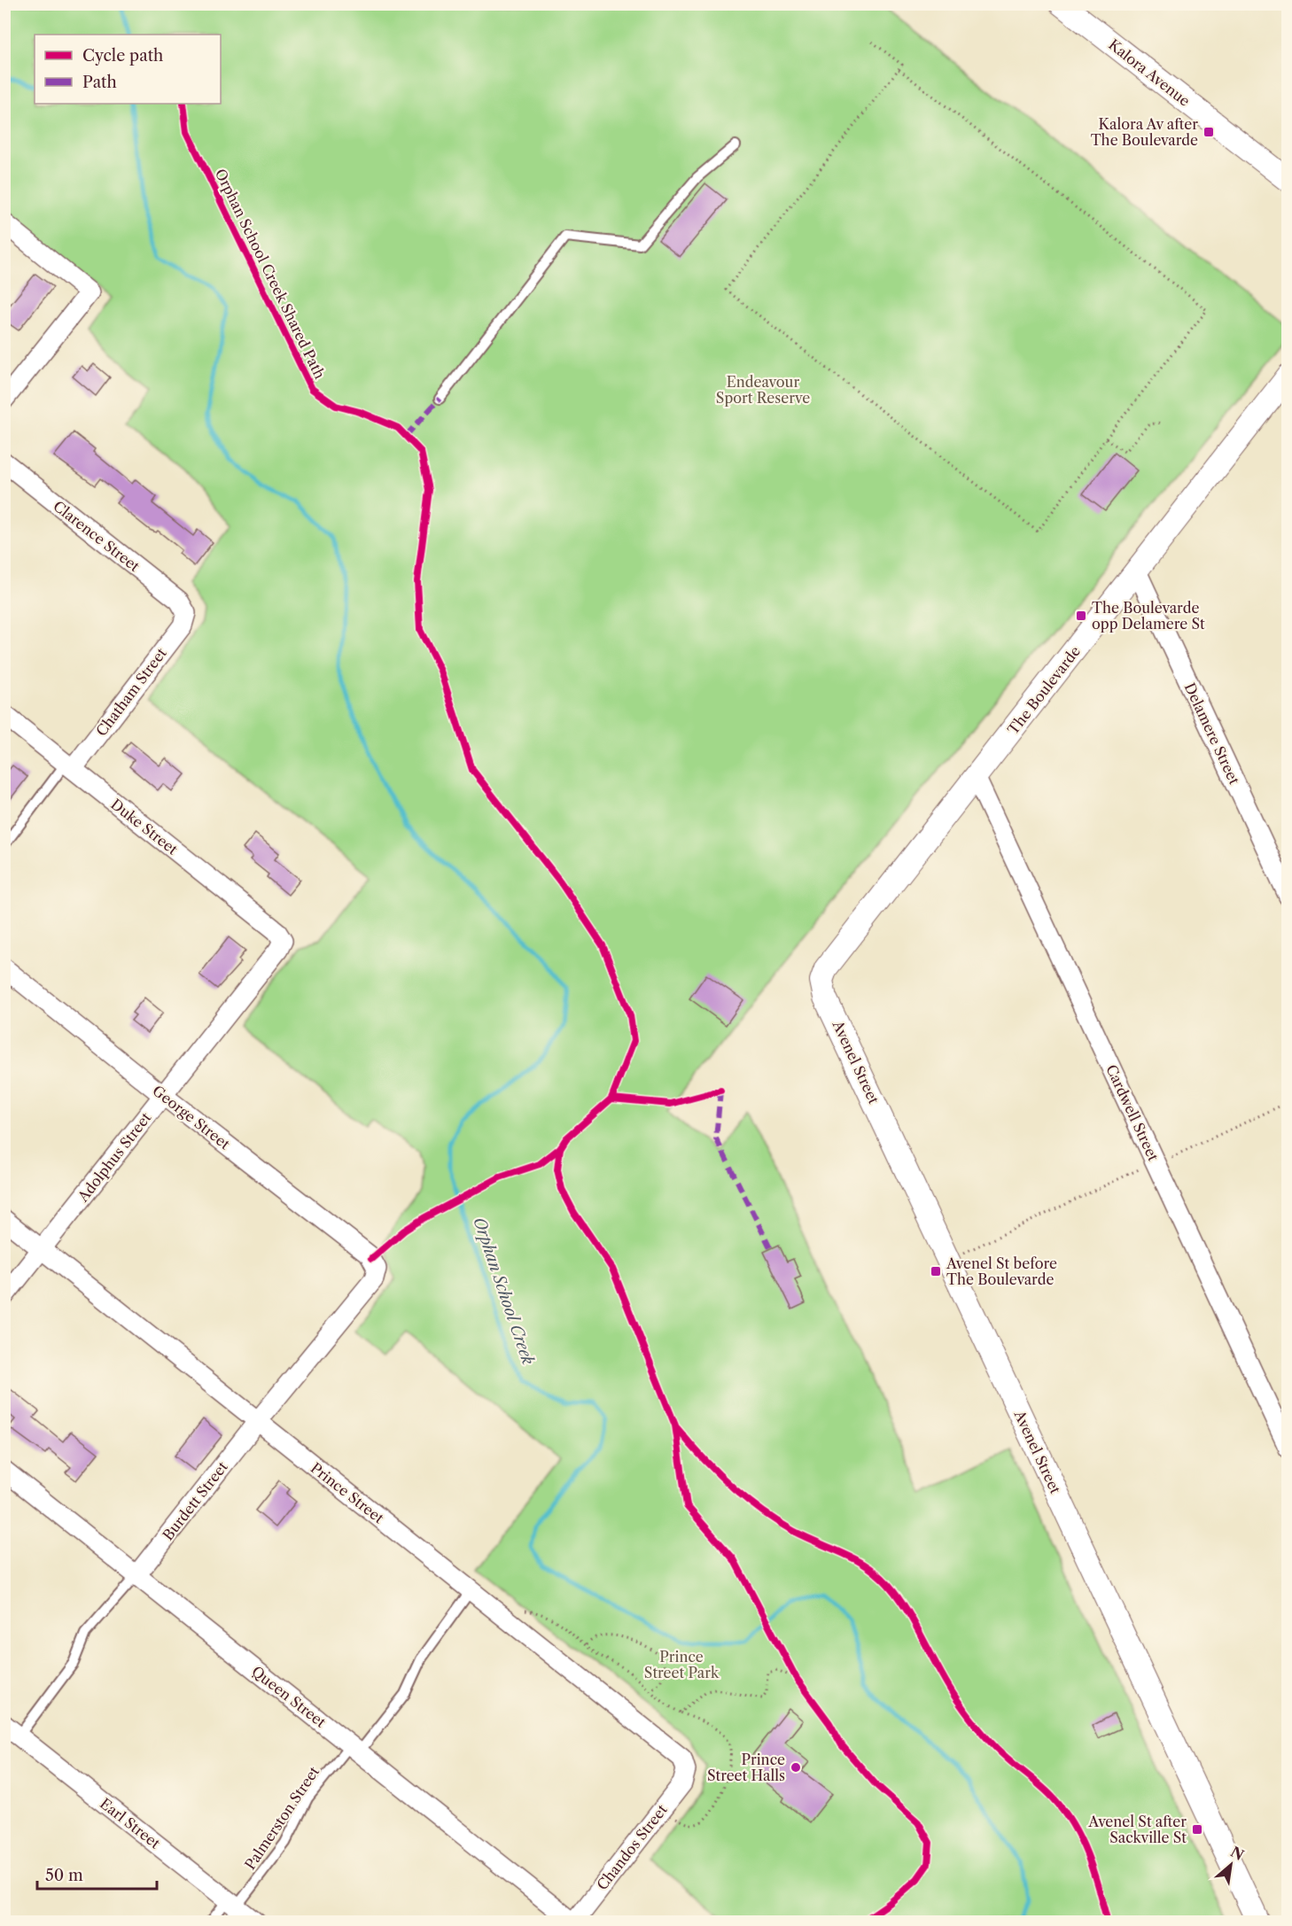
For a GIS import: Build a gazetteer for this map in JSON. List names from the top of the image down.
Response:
{
  "streets": {
    "street": [
      "Kalora Avenue",
      "Clarence Street",
      "The Boulevarde",
      "Chatham Street",
      "Delamere Street",
      "Duke Street",
      "Avenel Street",
      "Cardwell Street",
      "George Street",
      "Adolphus Street",
      "Prince Street",
      "Burdett Street",
      "Queen Street",
      "Earl Street",
      "Chandos Street"
    ],
    "lane": ["Palmerston Street"],
    "cycle path": ["Orphan School Creek Shared Path"]
  },
  "crossings": [
    ["Clarence Street", "Chatham Street"],
    ["The Boulevarde", "Delamere Street"],
    ["The Boulevarde", "Avenel Street"],
    ["The Boulevarde", "Cardwell Street"],
    ["Chatham Street", "Duke Street"],
    ["Duke Street", "Adolphus Street"],
    ["George Street", "Adolphus Street"],
    ["George Street", "Burdett Street"],
    ["Adolphus Street", "Prince Street"],
    ["Prince Street", "Burdett Street"],
    ["Prince Street", "Palmerston Street"],
    ["Prince Street", "Chandos Street"],
    ["Burdett Street", "Queen Street"],
    ["Burdett Street", "Earl Street"],
    ["Queen Street", "Palmerston Street"],
    ["Queen Street", "Chandos Street"],
    ["Palmerston Street", "Earl Street"]
  ],
  "water": ["Orphan School Creek"],
  "parks": ["Endeavour Sport Reserve", "Prince Street Park"],
  "places": {
    "transit": [
      "Kalora Av after The Boulevarde",
      "The Boulevarde opp Delamere St",
      "Avenel St before The Boulevarde",
      "Avenel St after Sackville St"
    ],
    "other": ["Prince Street Halls"]
  },
  "legend": ["Cycle path", "Path"],
  "scale_bar": "50 m",
  "north": "top right"
}
